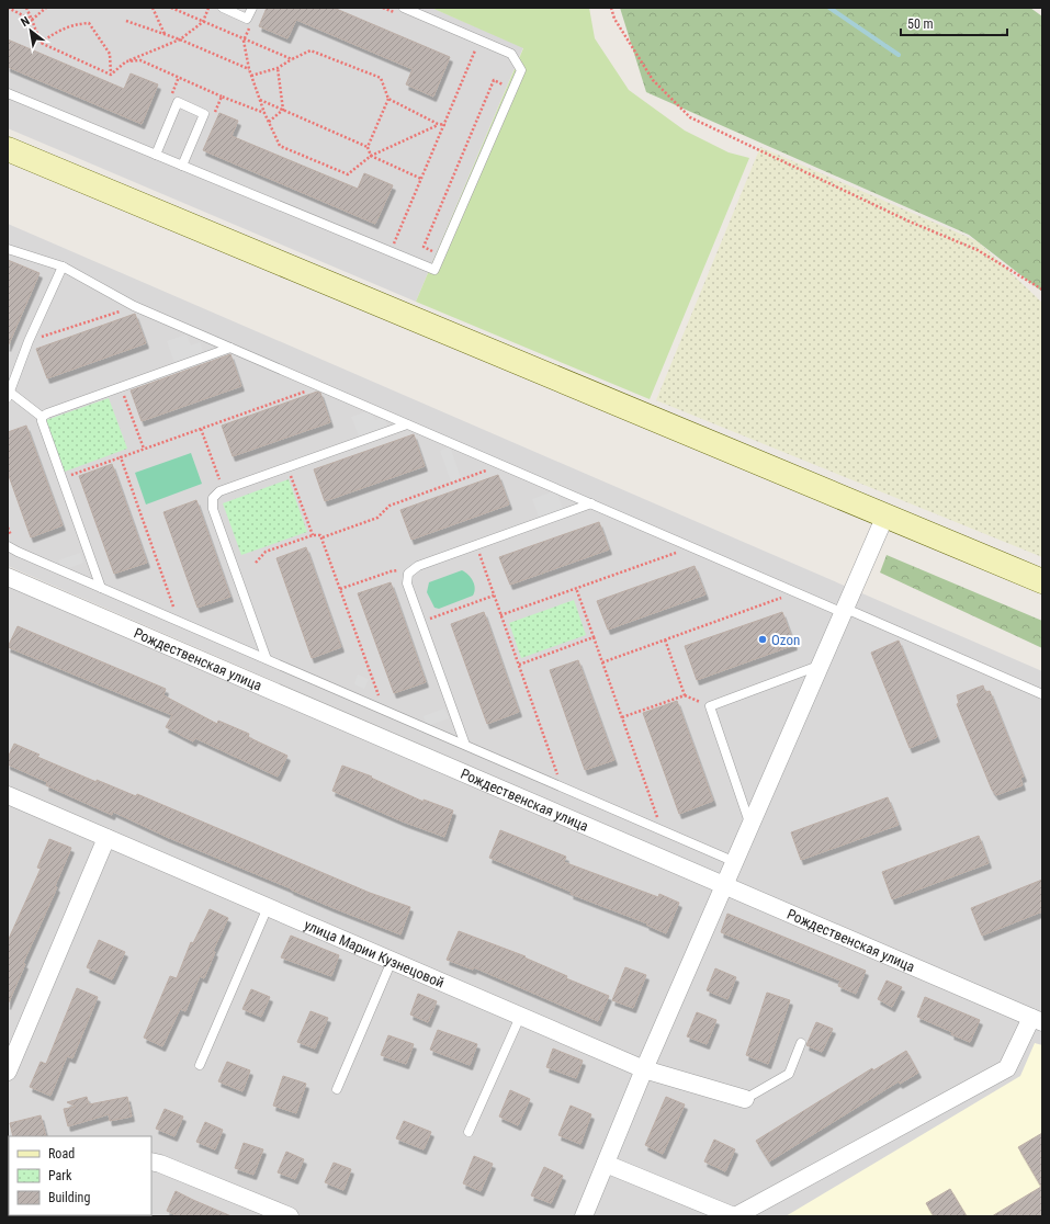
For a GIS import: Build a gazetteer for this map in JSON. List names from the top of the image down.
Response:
{
  "streets": {
    "street": ["Рождественская улица", "улица Марии Кузнецовой"]
  },
  "places": ["Ozon"],
  "legend": ["Road", "Park", "Building"],
  "scale_bar": "50 m",
  "north": "top left"
}
